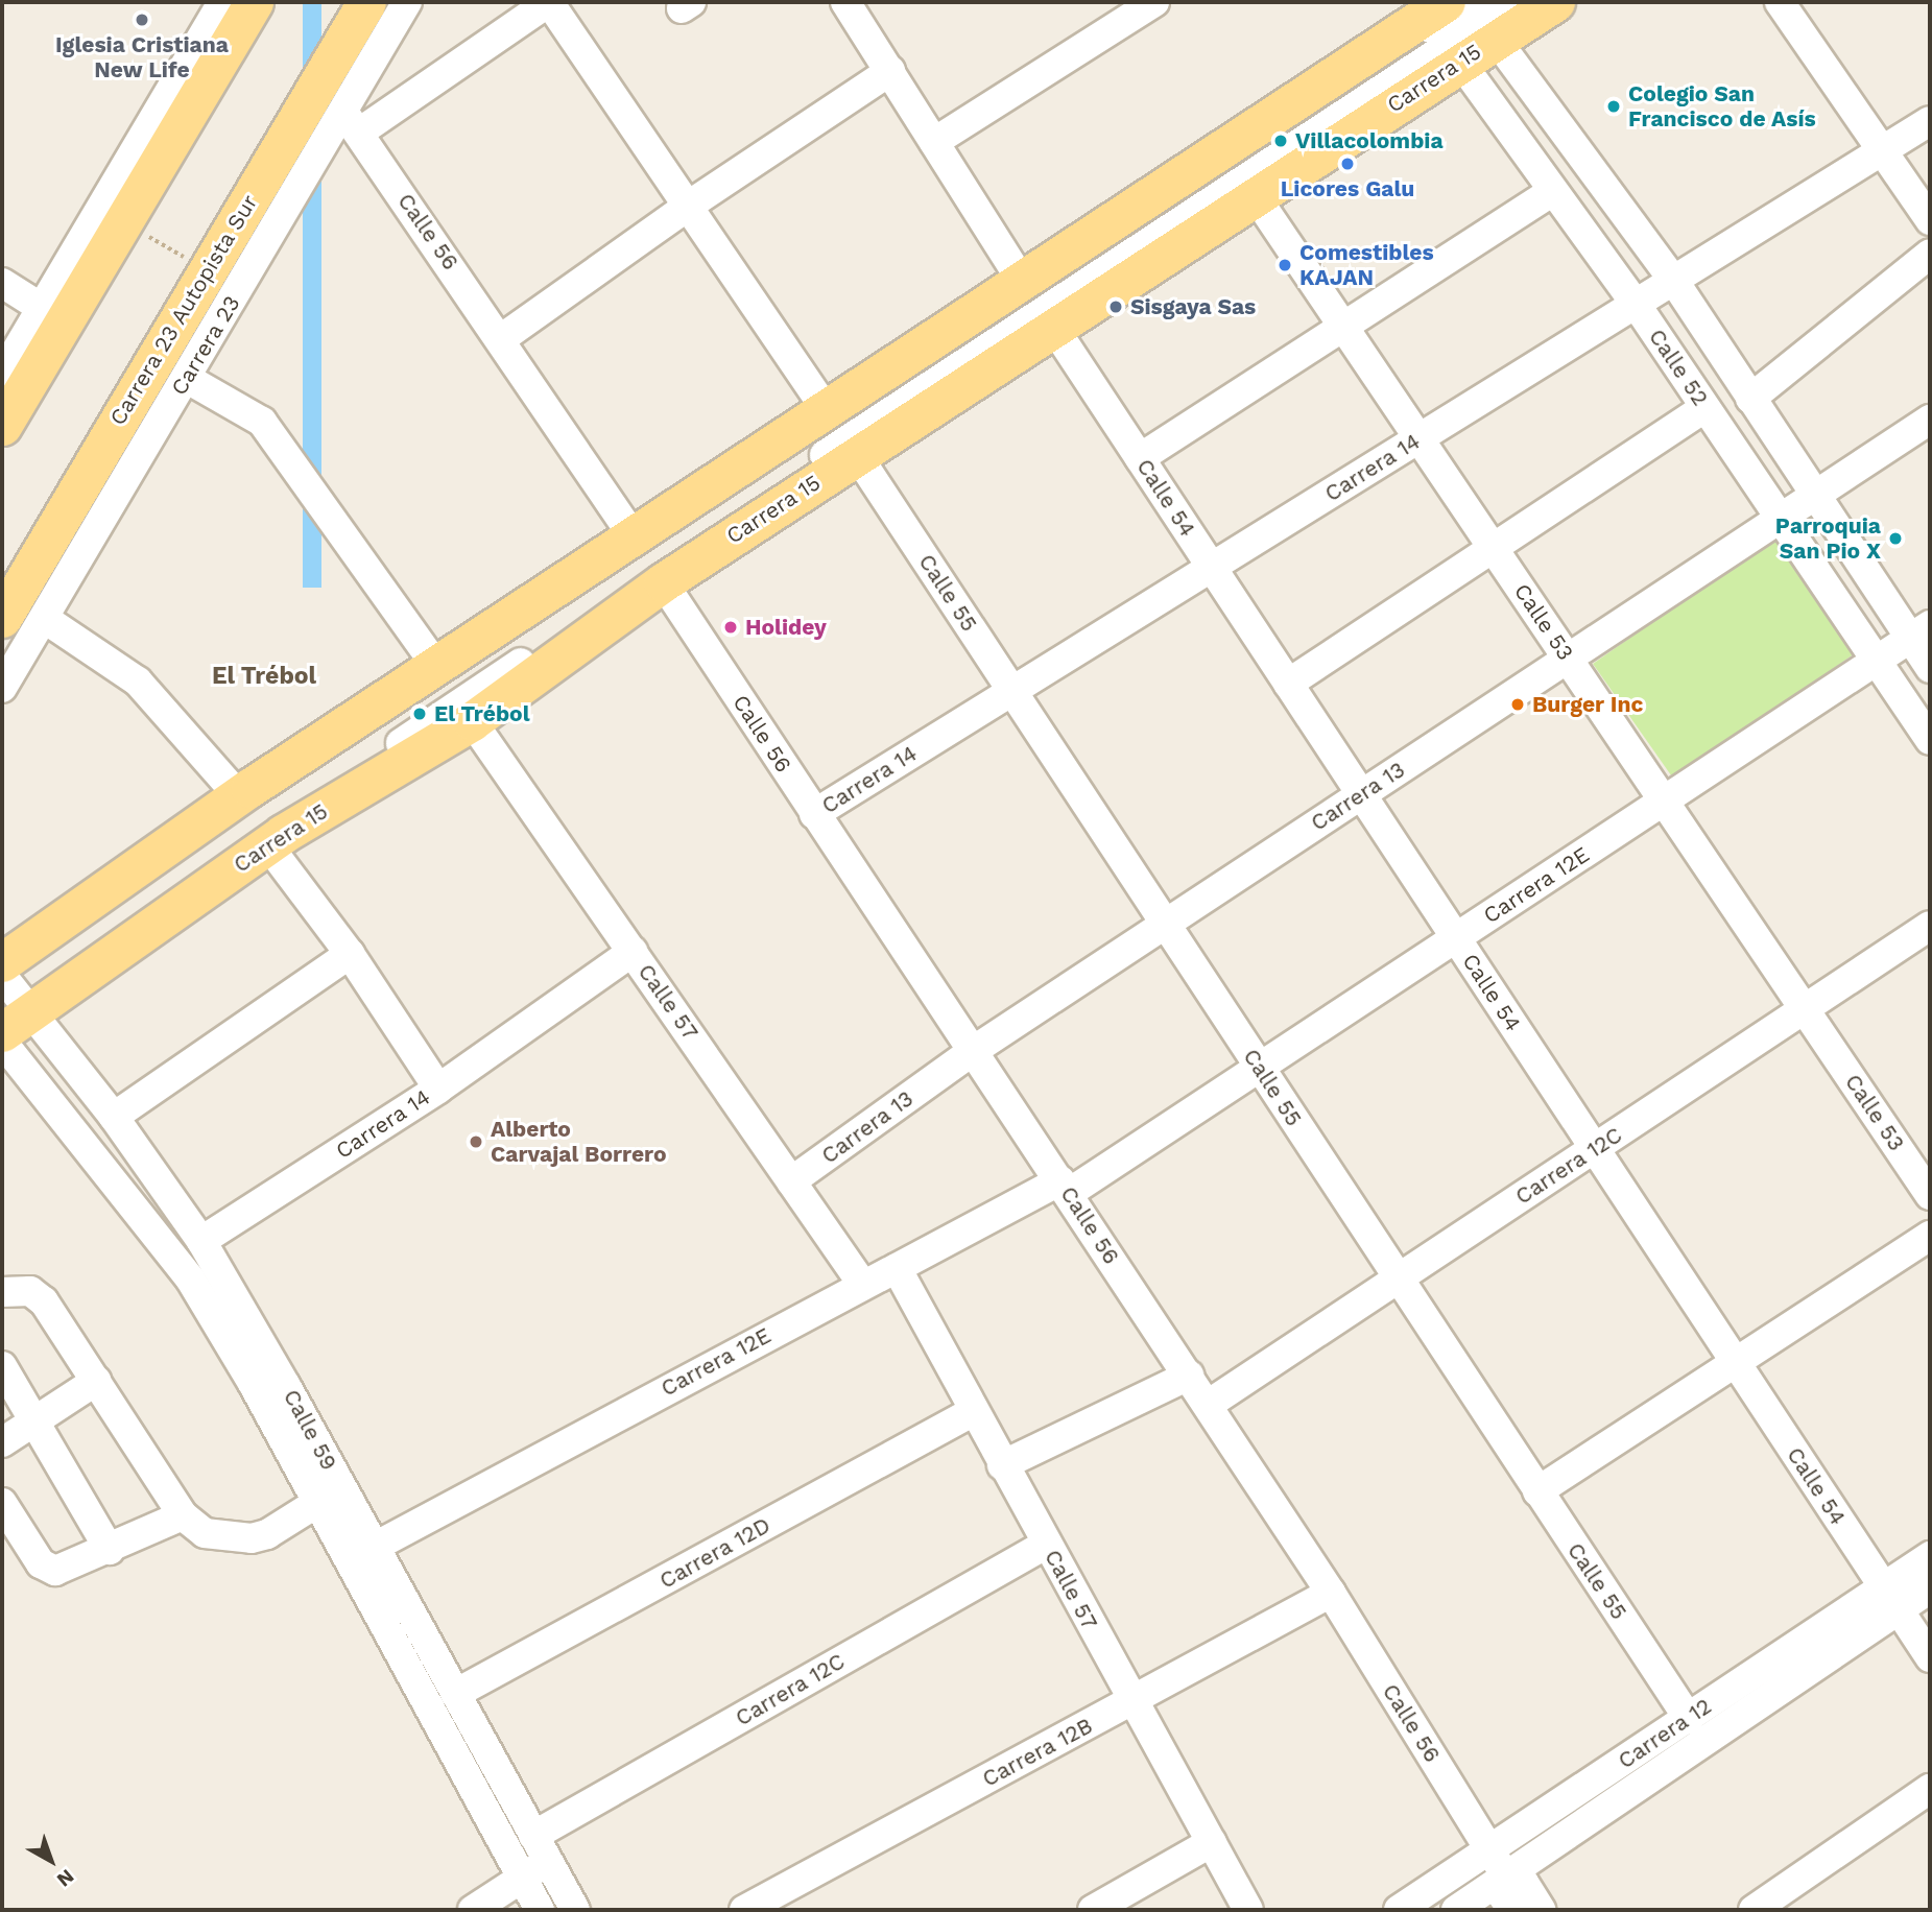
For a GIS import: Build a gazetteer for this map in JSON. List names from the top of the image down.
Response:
{
  "streets": {
    "main road": ["Carrera 15", "Carrera 23 Autopista Sur"],
    "street": [
      "Calle 56",
      "Carrera 23",
      "Calle 52",
      "Carrera 14",
      "Calle 54",
      "Calle 55",
      "Calle 53",
      "Carrera 13",
      "Carrera 12E",
      "Calle 57",
      "Carrera 12C",
      "Calle 59",
      "Carrera 12D",
      "Carrera 12",
      "Carrera 12B"
    ]
  },
  "crossings": [
    ["Carrera 15", "Calle 56"],
    ["Carrera 15", "Calle 52"],
    ["Carrera 15", "Calle 54"],
    ["Carrera 15", "Calle 55"],
    ["Carrera 15", "Calle 53"],
    ["Carrera 15", "Calle 57"],
    ["Carrera 15", "Calle 59"],
    ["Calle 56", "Carrera 23"],
    ["Calle 56", "Carrera 14"],
    ["Calle 56", "Carrera 13"],
    ["Calle 56", "Carrera 12E"],
    ["Calle 56", "Carrera 12C"],
    ["Calle 56", "Carrera 12"],
    ["Calle 56", "Carrera 12B"],
    ["Calle 52", "Carrera 14"],
    ["Calle 52", "Carrera 13"],
    ["Calle 52", "Carrera 12E"],
    ["Carrera 14", "Calle 54"],
    ["Carrera 14", "Calle 55"],
    ["Carrera 14", "Calle 53"],
    ["Carrera 14", "Calle 57"],
    ["Carrera 14", "Calle 59"],
    ["Calle 54", "Carrera 13"],
    ["Calle 54", "Carrera 12E"],
    ["Calle 54", "Carrera 12C"],
    ["Calle 54", "Carrera 12"],
    ["Calle 55", "Carrera 13"],
    ["Calle 55", "Carrera 12E"],
    ["Calle 55", "Carrera 12C"],
    ["Calle 55", "Carrera 12"],
    ["Calle 53", "Carrera 13"],
    ["Calle 53", "Carrera 12E"],
    ["Calle 53", "Carrera 12C"],
    ["Carrera 13", "Calle 57"],
    ["Carrera 12E", "Calle 57"],
    ["Carrera 12E", "Calle 59"],
    ["Calle 57", "Carrera 12C"],
    ["Calle 57", "Carrera 12D"],
    ["Calle 57", "Carrera 12B"],
    ["Carrera 12C", "Calle 59"],
    ["Calle 59", "Carrera 12D"]
  ],
  "districts": ["El Trébol"],
  "places": [
    "Iglesia Cristiana New Life",
    "Colegio San Francisco de Asís",
    "Villacolombia",
    "Licores Galu",
    "Comestibles KAJAN",
    "Sisgaya Sas",
    "Parroquia San Pio X",
    "Holidey",
    "Burger Inc",
    "El Trébol",
    "Alberto Carvajal Borrero"
  ],
  "north": "bottom right"
}
